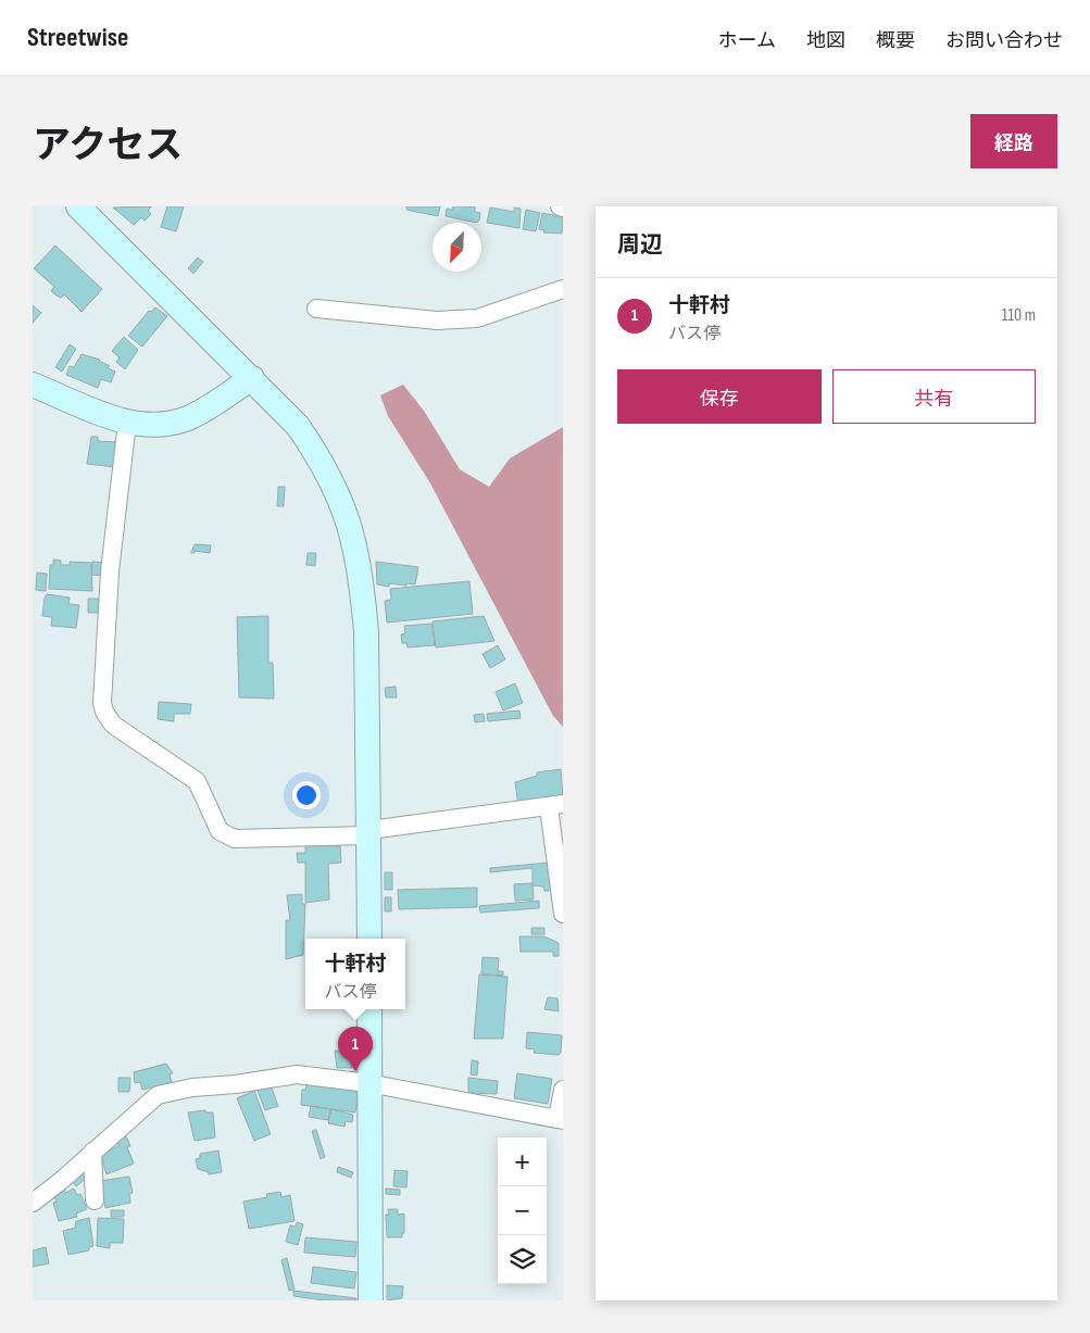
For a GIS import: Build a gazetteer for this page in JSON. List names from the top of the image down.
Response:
{
  "north": "bottom left",
  "page": {
    "header": "Streetwise",
    "nav": [
      "ホーム",
      "地図",
      "概要",
      "お問い合わせ"
    ],
    "title": "アクセス",
    "buttons": [
      "経路",
      ["保存", "共有"]
    ],
    "heading": "周辺",
    "list": [
      {
        "mark": "1",
        "name": "十軒村",
        "note": "バス停",
        "value": "110 m"
      }
    ],
    "popup": ["十軒村", "バス停"],
    "pins": "1",
    "map_buttons": ["+", "−"]
  }
}
